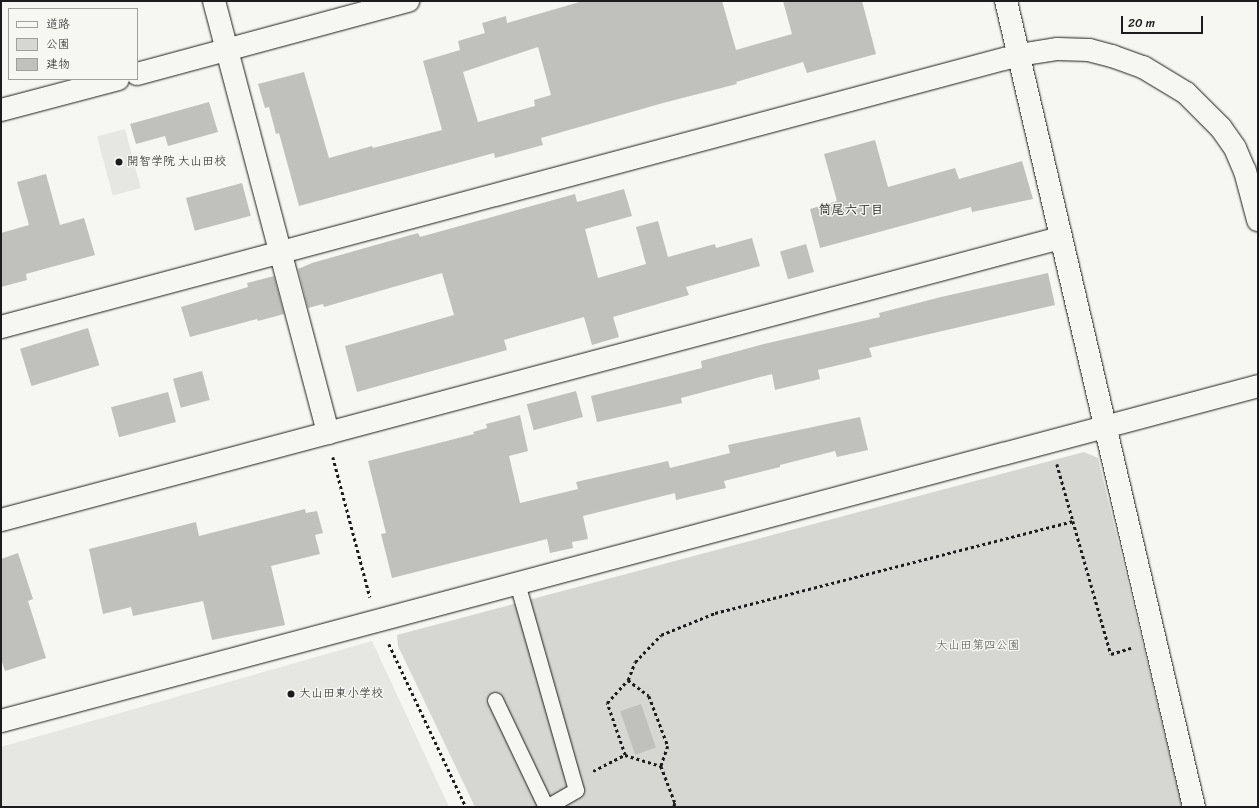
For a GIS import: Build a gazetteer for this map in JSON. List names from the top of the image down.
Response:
{
  "districts": ["筒尾六丁目"],
  "parks": ["大山田第四公園"],
  "places": ["開智学院 大山田校", "大山田東小学校"],
  "legend": ["道路", "公園", "建物"],
  "scale_bar": "20 m"
}
